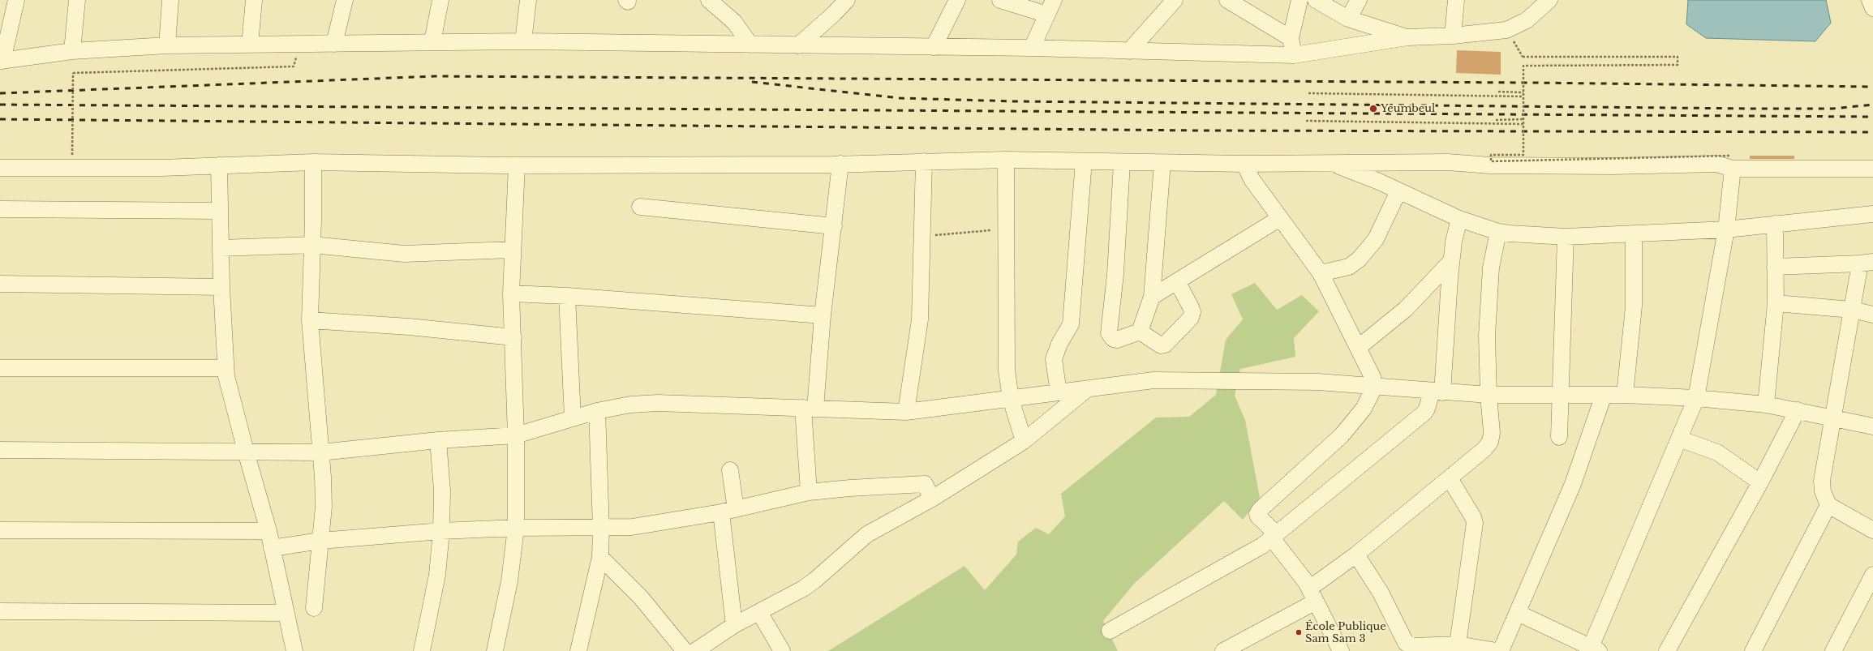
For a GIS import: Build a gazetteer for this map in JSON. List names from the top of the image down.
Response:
{
  "places": ["Yeumbeul", "École Publique Sam Sam 3"]
}
